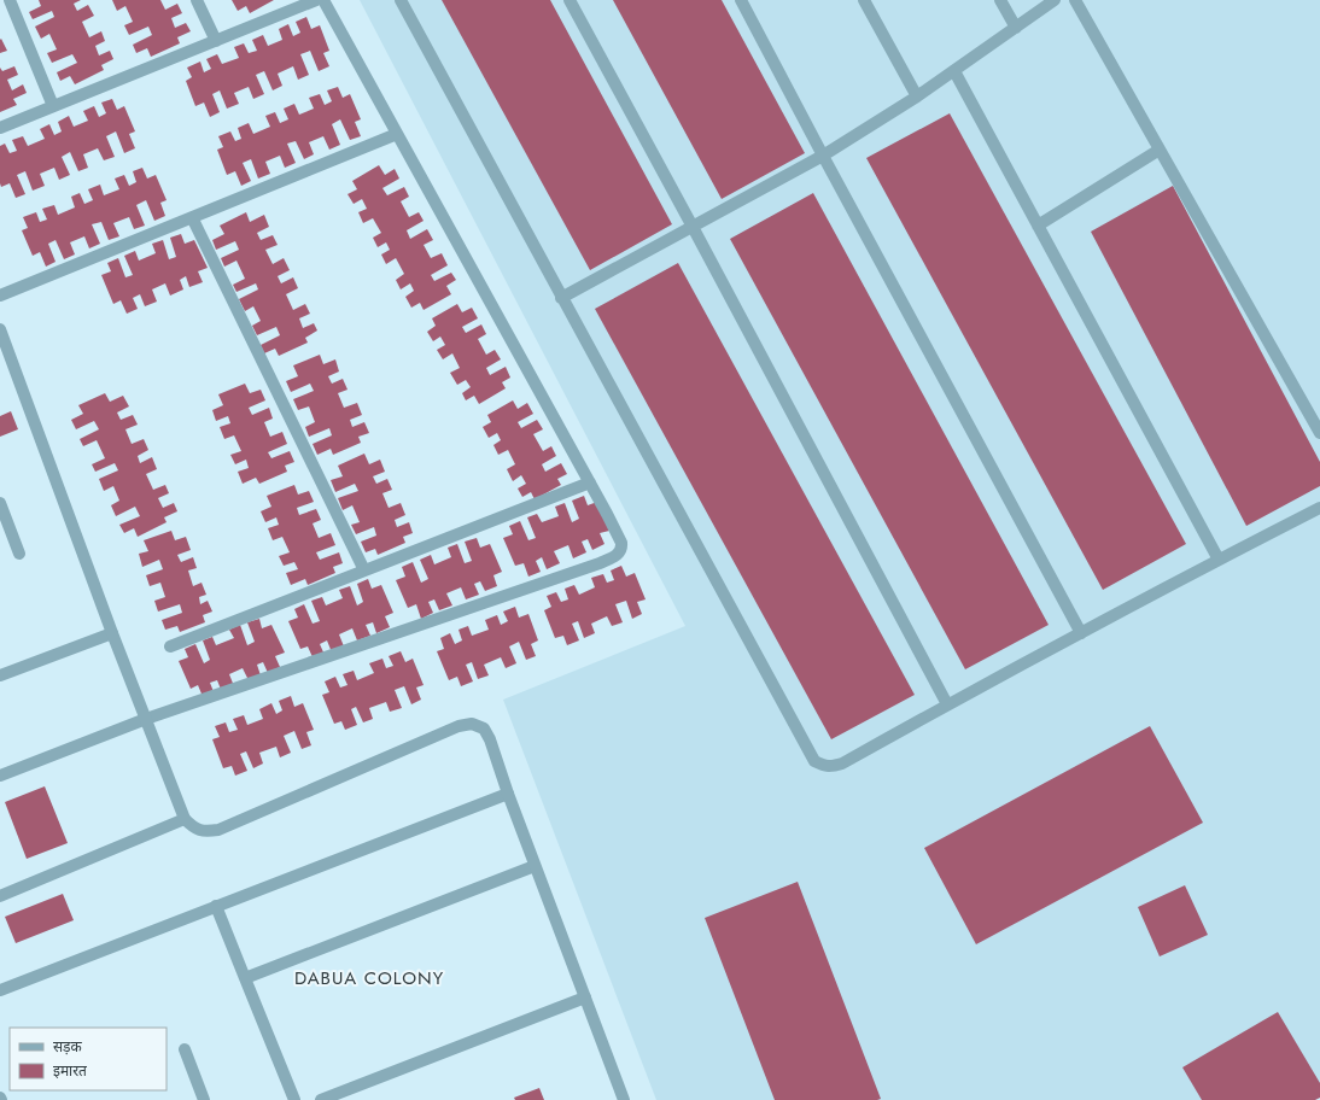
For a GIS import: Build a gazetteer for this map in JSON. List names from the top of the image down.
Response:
{
  "districts": ["DABUA COLONY"],
  "legend": ["सड़क", "इमारत"]
}
